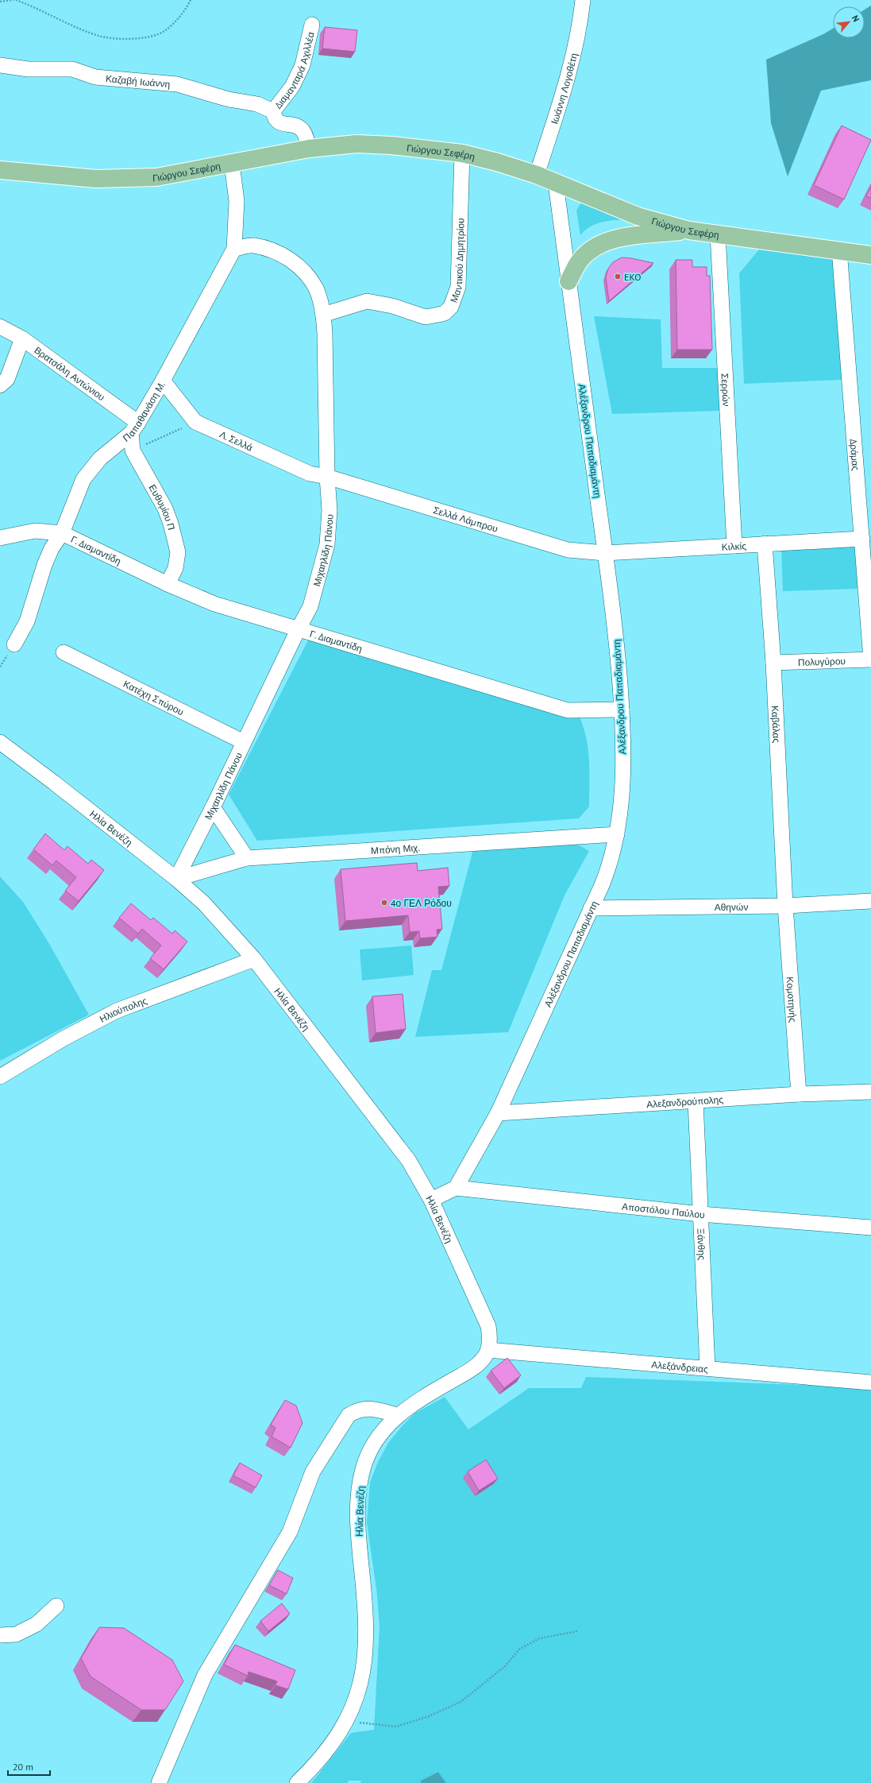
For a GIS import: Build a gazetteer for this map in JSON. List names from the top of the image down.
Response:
{
  "streets": {
    "main road": ["Γιώργου Σεφέρη"],
    "street": [
      "Διαμανταρά Αχιλλέα",
      "Καζαβή Ιωάννη",
      "Ιωάννη Λογοθέτη",
      "Μαντικού Δημητρίου",
      "Βρατσάλη Αντώνιου",
      "Σερρών",
      "Παπαθανάση Μ.",
      "Λ. Σελλά",
      "Αλέξανδρου Παπαδιαμάντη",
      "Δράμας",
      "Ευθυμίου Π",
      "Σελλά Λάμπρου",
      "Κιλκίς",
      "Γ. Διαμαντίδη",
      "Μιχαηλίδη Πάνου",
      "Πολυγύρου",
      "Κατέχη Σπύρου",
      "Καβάλας",
      "Ηλία Βενέζη",
      "Μπόνη Μιχ.",
      "Αθηνών",
      "Κομοτηνής",
      "Ηλιούπολης",
      "Αλεξανδρούπολης",
      "Αποστόλου Παύλου",
      "Ξάνθης",
      "Αλεξάνδρειας"
    ]
  },
  "crossings": [
    ["Διαμανταρά Αχιλλέα", "Καζαβή Ιωάννη"],
    ["Διαμανταρά Αχιλλέα", "Γιώργου Σεφέρη"],
    ["Ιωάννη Λογοθέτη", "Γιώργου Σεφέρη"],
    ["Γιώργου Σεφέρη", "Μαντικού Δημητρίου"],
    ["Γιώργου Σεφέρη", "Σερρών"],
    ["Γιώργου Σεφέρη", "Παπαθανάση Μ."],
    ["Γιώργου Σεφέρη", "Αλέξανδρου Παπαδιαμάντη"],
    ["Γιώργου Σεφέρη", "Δράμας"],
    ["Μαντικού Δημητρίου", "Μιχαηλίδη Πάνου"],
    ["Βρατσάλη Αντώνιου", "Παπαθανάση Μ."],
    ["Βρατσάλη Αντώνιου", "Ευθυμίου Π"],
    ["Σερρών", "Κιλκίς"],
    ["Παπαθανάση Μ.", "Λ. Σελλά"],
    ["Παπαθανάση Μ.", "Ευθυμίου Π"],
    ["Παπαθανάση Μ.", "Γ. Διαμαντίδη"],
    ["Παπαθανάση Μ.", "Μιχαηλίδη Πάνου"],
    ["Λ. Σελλά", "Σελλά Λάμπρου"],
    ["Λ. Σελλά", "Μιχαηλίδη Πάνου"],
    ["Αλέξανδρου Παπαδιαμάντη", "Σελλά Λάμπρου"],
    ["Αλέξανδρου Παπαδιαμάντη", "Κιλκίς"],
    ["Αλέξανδρου Παπαδιαμάντη", "Γ. Διαμαντίδη"],
    ["Αλέξανδρου Παπαδιαμάντη", "Μπόνη Μιχ."],
    ["Αλέξανδρου Παπαδιαμάντη", "Αθηνών"],
    ["Αλέξανδρου Παπαδιαμάντη", "Αλεξανδρούπολης"],
    ["Αλέξανδρου Παπαδιαμάντη", "Αποστόλου Παύλου"],
    ["Δράμας", "Κιλκίς"],
    ["Δράμας", "Πολυγύρου"],
    ["Ευθυμίου Π", "Γ. Διαμαντίδη"],
    ["Σελλά Λάμπρου", "Κιλκίς"],
    ["Σελλά Λάμπρου", "Μιχαηλίδη Πάνου"],
    ["Κιλκίς", "Καβάλας"],
    ["Γ. Διαμαντίδη", "Μιχαηλίδη Πάνου"],
    ["Μιχαηλίδη Πάνου", "Κατέχη Σπύρου"],
    ["Μιχαηλίδη Πάνου", "Ηλία Βενέζη"],
    ["Μιχαηλίδη Πάνου", "Μπόνη Μιχ."],
    ["Πολυγύρου", "Καβάλας"],
    ["Καβάλας", "Αθηνών"],
    ["Καβάλας", "Κομοτηνής"],
    ["Ηλία Βενέζη", "Μπόνη Μιχ."],
    ["Ηλία Βενέζη", "Ηλιούπολης"],
    ["Ηλία Βενέζη", "Αλεξάνδρειας"],
    ["Αθηνών", "Κομοτηνής"],
    ["Κομοτηνής", "Αλεξανδρούπολης"],
    ["Αλεξανδρούπολης", "Ξάνθης"],
    ["Αποστόλου Παύλου", "Ξάνθης"],
    ["Ξάνθης", "Αλεξάνδρειας"]
  ],
  "places": ["EKO", "4ο ΓΕΛ Ρόδου"],
  "scale_bar": "20 m",
  "north": "top right"
}
